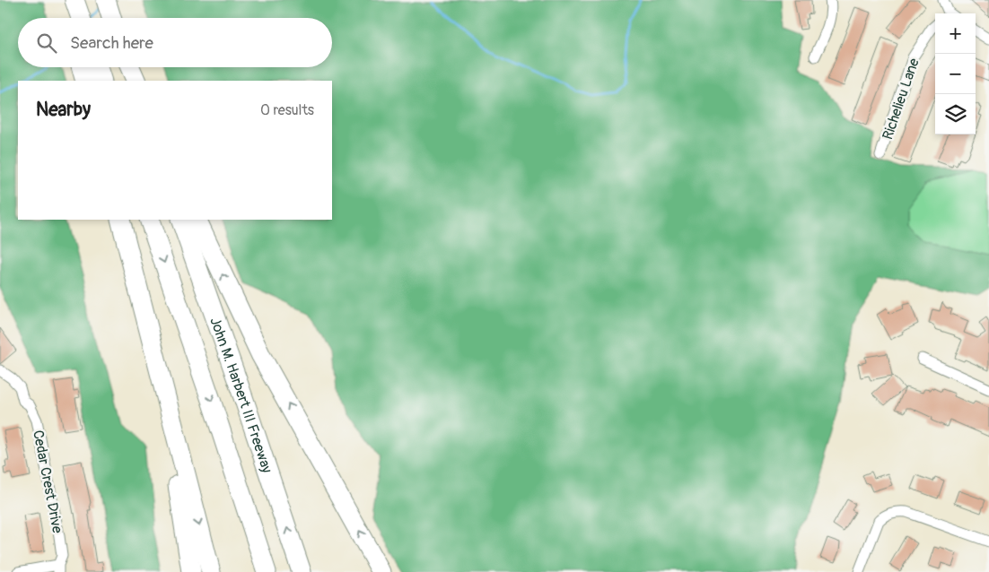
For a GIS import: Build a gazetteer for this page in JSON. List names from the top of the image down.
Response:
{
  "streets": {
    "highway": ["John M. Harbert III Freeway"],
    "street": ["Richelieu Lane", "Cedar Crest Drive"]
  },
  "page": {
    "map_buttons": ["+", "−"],
    "search": "Search here",
    "heading": ["Nearby", "0 results"]
  }
}
